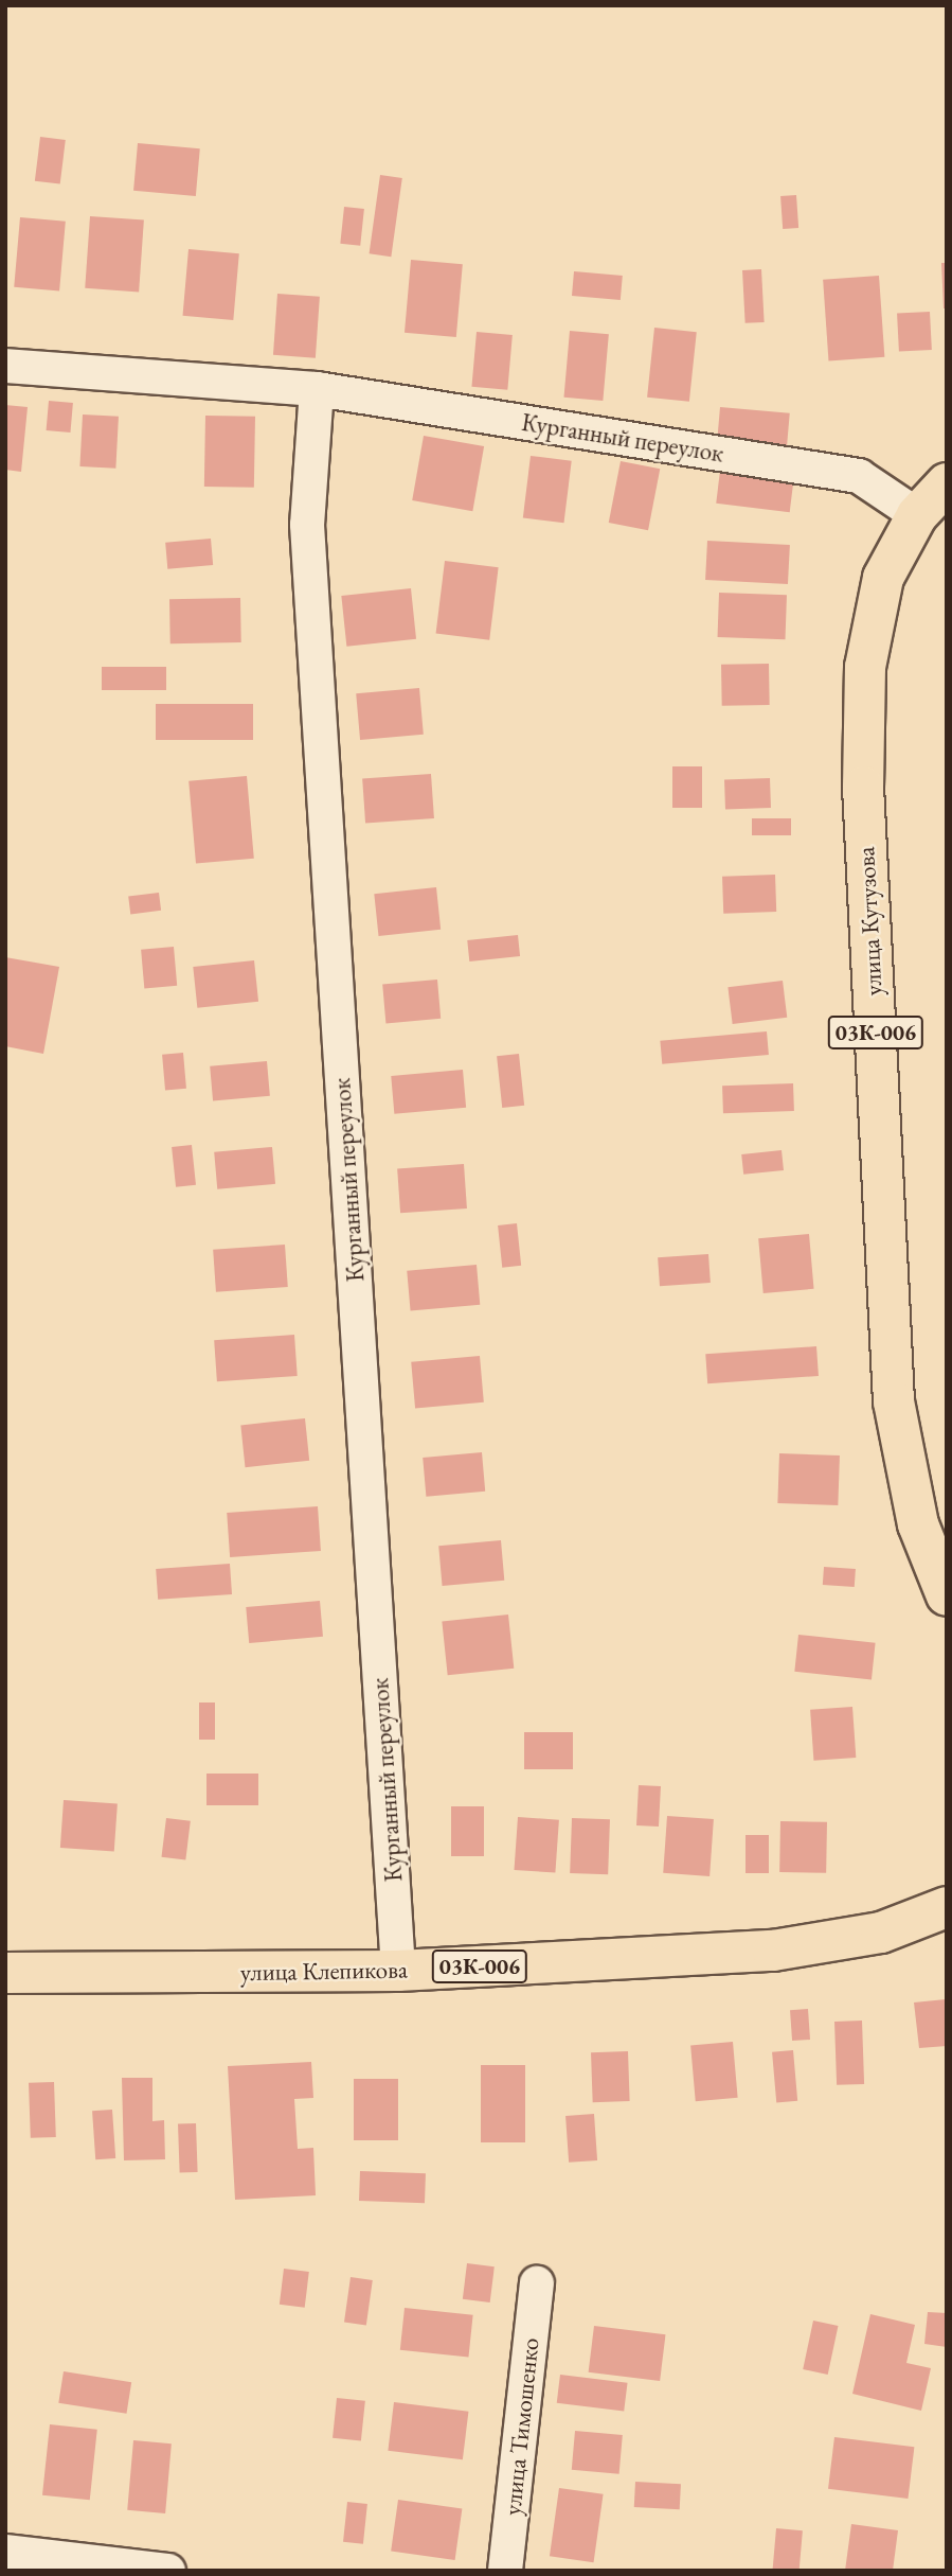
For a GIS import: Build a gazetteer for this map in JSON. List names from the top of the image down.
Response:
{
  "streets": {
    "main road": ["улица Кутузова", "03К-006", "улица Клепикова"],
    "street": ["Курганный переулок", "улица Тимошенко"]
  },
  "crossings": [
    ["Курганный переулок", "улица Кутузова"],
    ["Курганный переулок", "улица Клепикова"]
  ]
}
